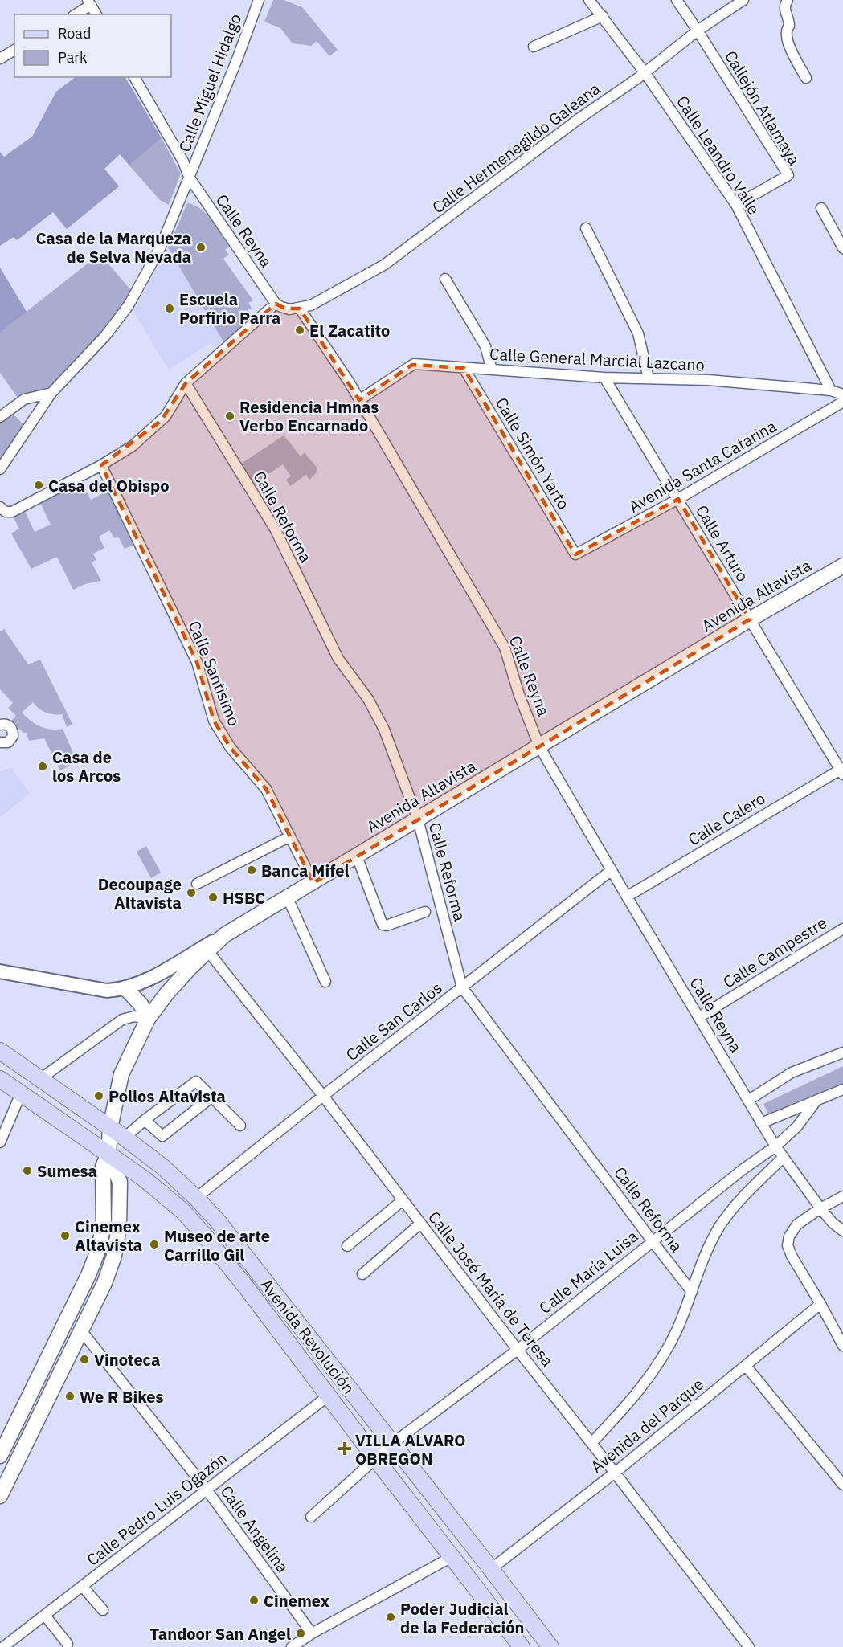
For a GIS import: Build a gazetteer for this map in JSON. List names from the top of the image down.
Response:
{
  "streets": {
    "main road": ["Avenida Altavista", "Avenida Revolución"],
    "street": [
      "Calle Miguel Hidalgo",
      "Callejón Atlamaya",
      "Calle Hermenegildo Galeana",
      "Calle Leandro Valle",
      "Calle Reyna",
      "Calle General Marcial Lazcano",
      "Calle Simón Yarto",
      "Avenida Santa Catarina",
      "Calle Reforma",
      "Calle Arturo",
      "Calle Santisimo",
      "Calle Calero",
      "Calle Campestre",
      "Calle San Carlos",
      "Calle María Luisa",
      "Calle José María de Teresa",
      "Avenida del Parque",
      "Calle Pedro Luis Ogazón",
      "Calle Angelina"
    ]
  },
  "crossings": [
    ["Calle Miguel Hidalgo", "Calle Reyna"],
    ["Callejón Atlamaya", "Calle Hermenegildo Galeana"],
    ["Callejón Atlamaya", "Calle Leandro Valle"],
    ["Calle Hermenegildo Galeana", "Calle Leandro Valle"],
    ["Calle Hermenegildo Galeana", "Calle Reyna"],
    ["Calle Leandro Valle", "Calle General Marcial Lazcano"],
    ["Calle Reyna", "Calle General Marcial Lazcano"],
    ["Calle Reyna", "Avenida Altavista"],
    ["Calle Reyna", "Calle Calero"],
    ["Calle Reyna", "Calle Campestre"],
    ["Calle Reyna", "Calle San Carlos"],
    ["Calle Reyna", "Calle María Luisa"],
    ["Calle General Marcial Lazcano", "Calle Simón Yarto"],
    ["Calle General Marcial Lazcano", "Calle Arturo"],
    ["Calle Simón Yarto", "Avenida Santa Catarina"],
    ["Avenida Santa Catarina", "Calle Arturo"],
    ["Calle Reforma", "Avenida Altavista"],
    ["Calle Reforma", "Calle San Carlos"],
    ["Calle Reforma", "Calle María Luisa"],
    ["Calle Arturo", "Avenida Altavista"],
    ["Calle Arturo", "Calle Calero"],
    ["Avenida Altavista", "Calle Santisimo"],
    ["Calle San Carlos", "Calle José María de Teresa"],
    ["Calle San Carlos", "Avenida Revolución"],
    ["Calle María Luisa", "Calle José María de Teresa"],
    ["Calle María Luisa", "Avenida Revolución"],
    ["Calle José María de Teresa", "Avenida del Parque"],
    ["Avenida Revolución", "Avenida del Parque"],
    ["Avenida Revolución", "Calle Pedro Luis Ogazón"],
    ["Calle Pedro Luis Ogazón", "Calle Angelina"]
  ],
  "places": {
    "other": [
      "Casa de la Marqueza de Selva Nevada",
      "Escuela Porfirio Parra",
      "El Zacatito",
      "Residencia Hmnas Verbo Encarnado",
      "Casa del Obispo",
      "Casa de los Arcos",
      "Banca Mifel",
      "Decoupage Altavista",
      "HSBC",
      "Pollos Altavista",
      "Sumesa",
      "Cinemex Altavista",
      "Museo de arte Carrillo Gil",
      "Vinoteca",
      "We R Bikes",
      "Cinemex",
      "Poder Judicial de la Federación",
      "Tandoor San Angel"
    ],
    "health": ["VILLA ALVARO OBREGON"]
  },
  "legend": ["Road", "Park"]
}
